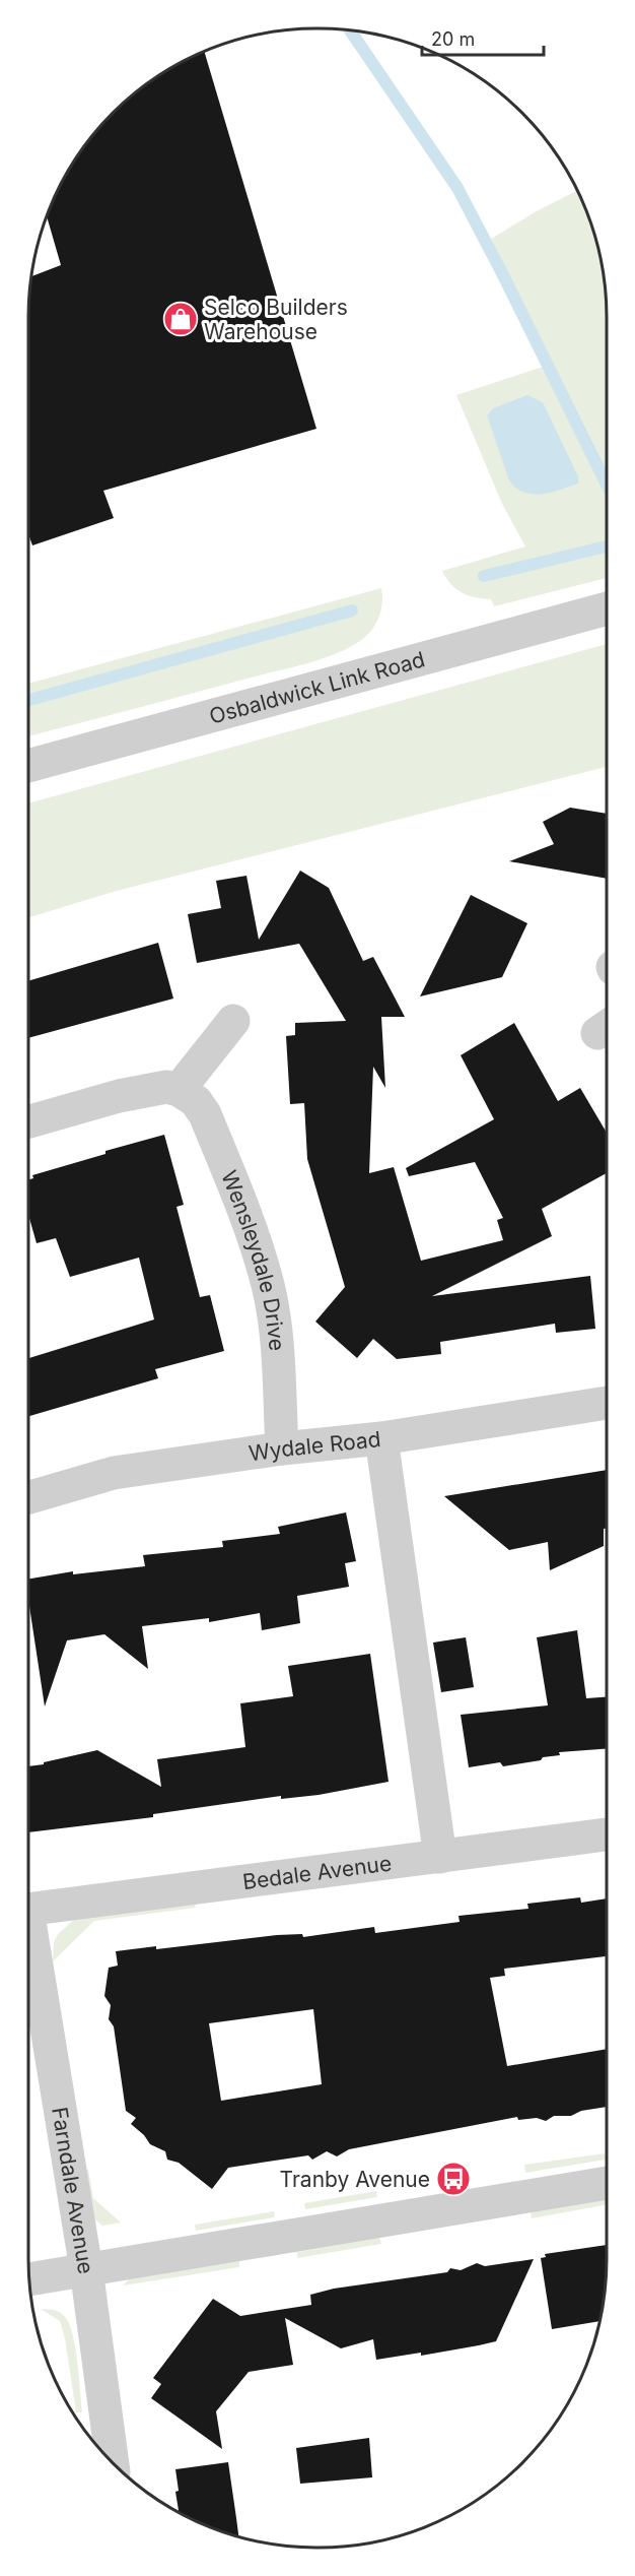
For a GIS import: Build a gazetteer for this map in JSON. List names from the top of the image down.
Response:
{
  "streets": {
    "street": [
      "Osbaldwick Link Road",
      "Wensleydale Drive",
      "Wydale Road",
      "Bedale Avenue",
      "Farndale Avenue"
    ]
  },
  "crossings": [
    ["Wensleydale Drive", "Wydale Road"]
  ],
  "places": {
    "shop": ["Selco Builders Warehouse"],
    "bus stop": ["Tranby Avenue"]
  },
  "scale_bar": "20 m"
}
